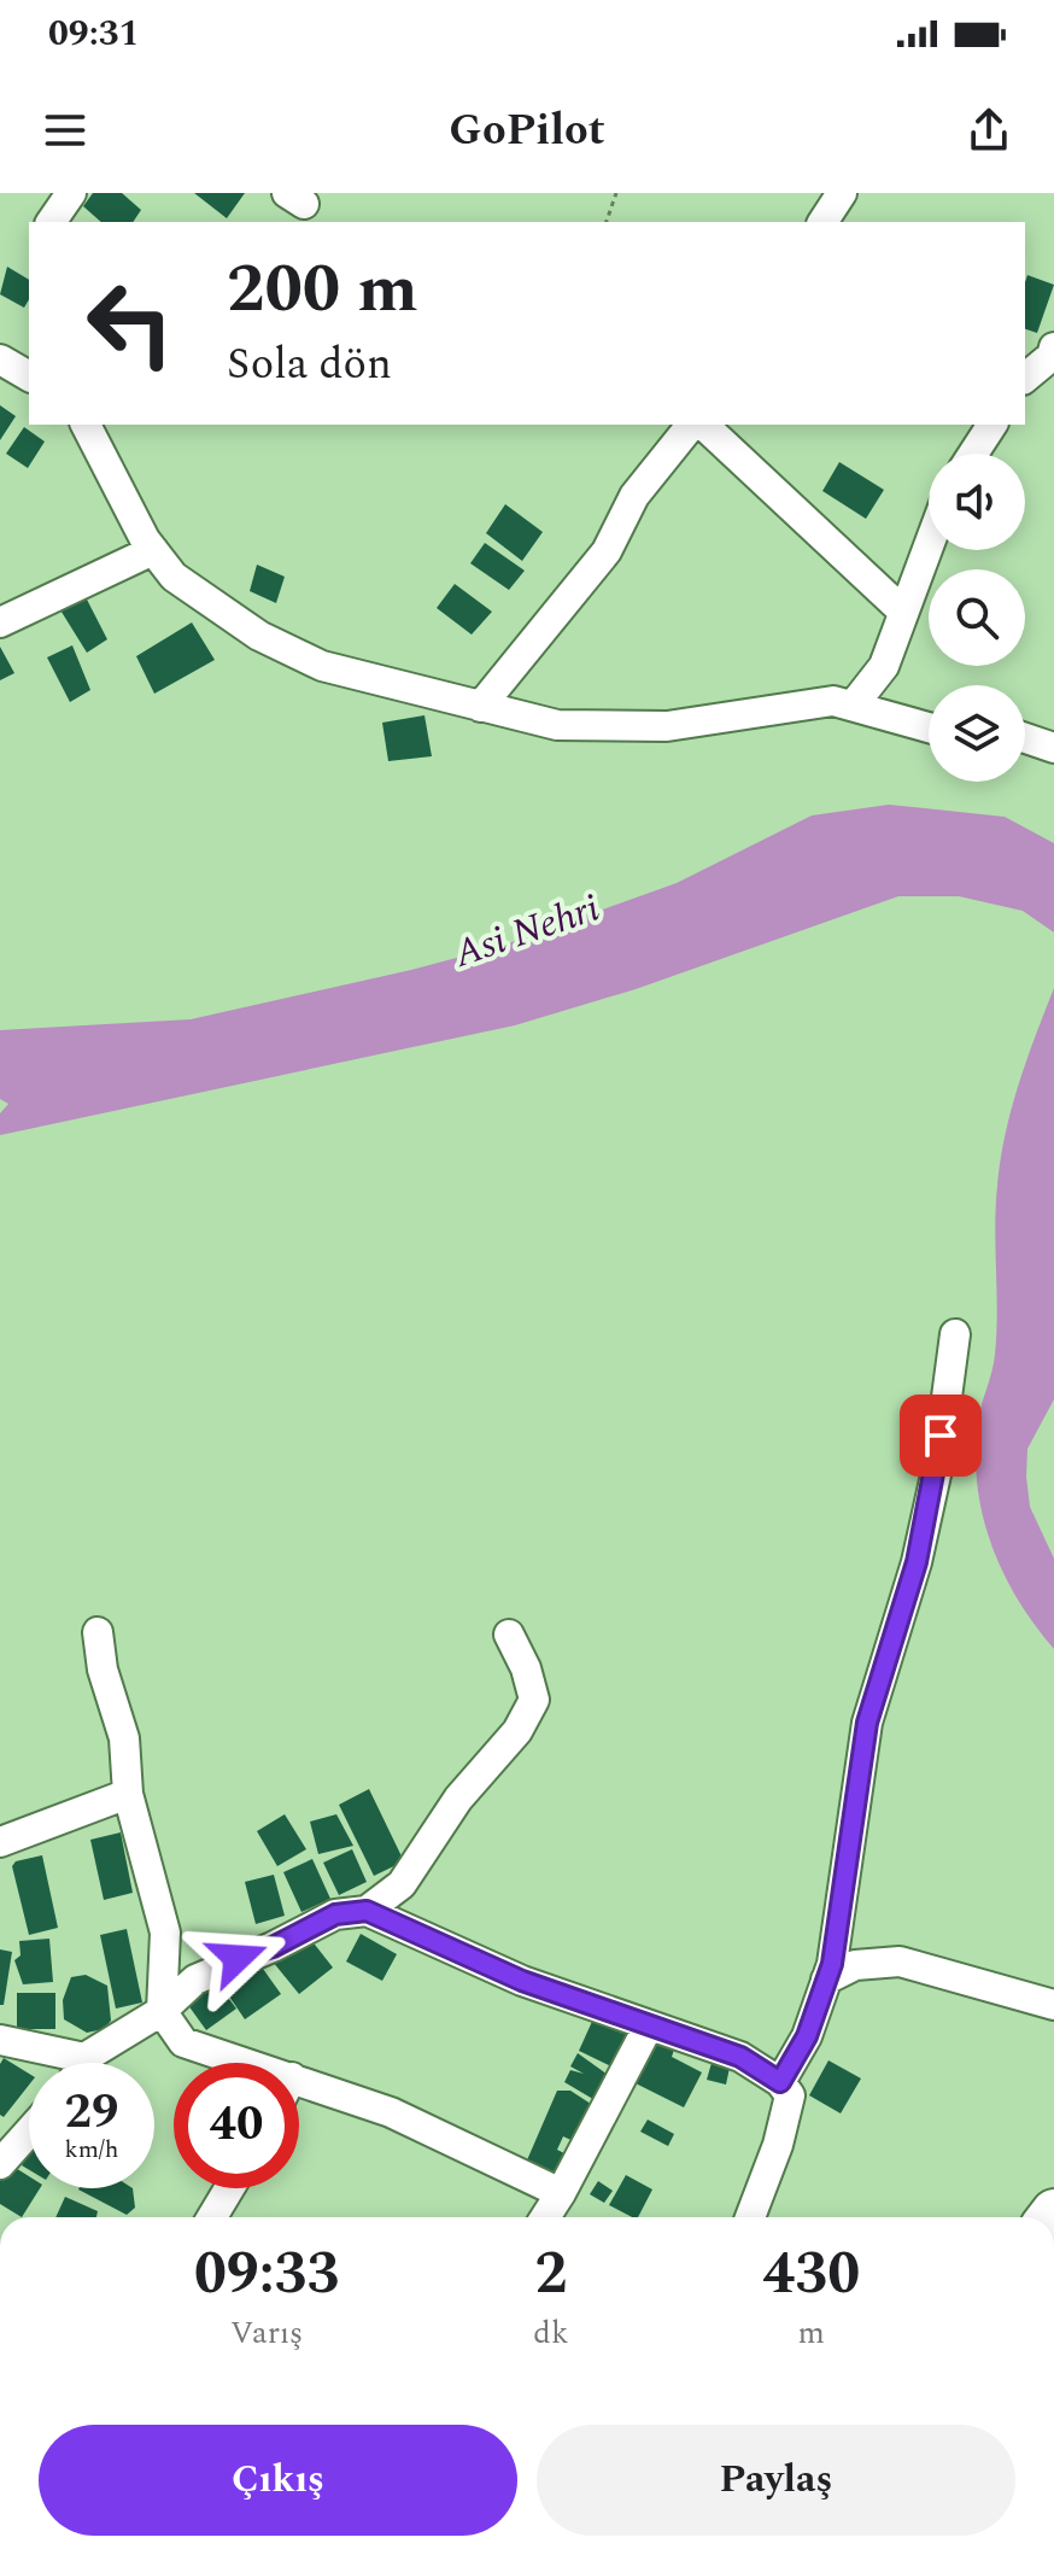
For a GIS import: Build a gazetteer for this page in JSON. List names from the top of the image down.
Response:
{
  "water": ["Asi Nehri"],
  "page": {
    "status": "09:31",
    "header": "GoPilot",
    "turn": ["200 m", "Sola dön"],
    "speed": "29 km/h",
    "limit": "40",
    "eta": [
      "09:33",
      "Varış",
      "2",
      "dk",
      "430",
      "m"
    ],
    "buttons": ["Çıkış", "Paylaş"]
  }
}
